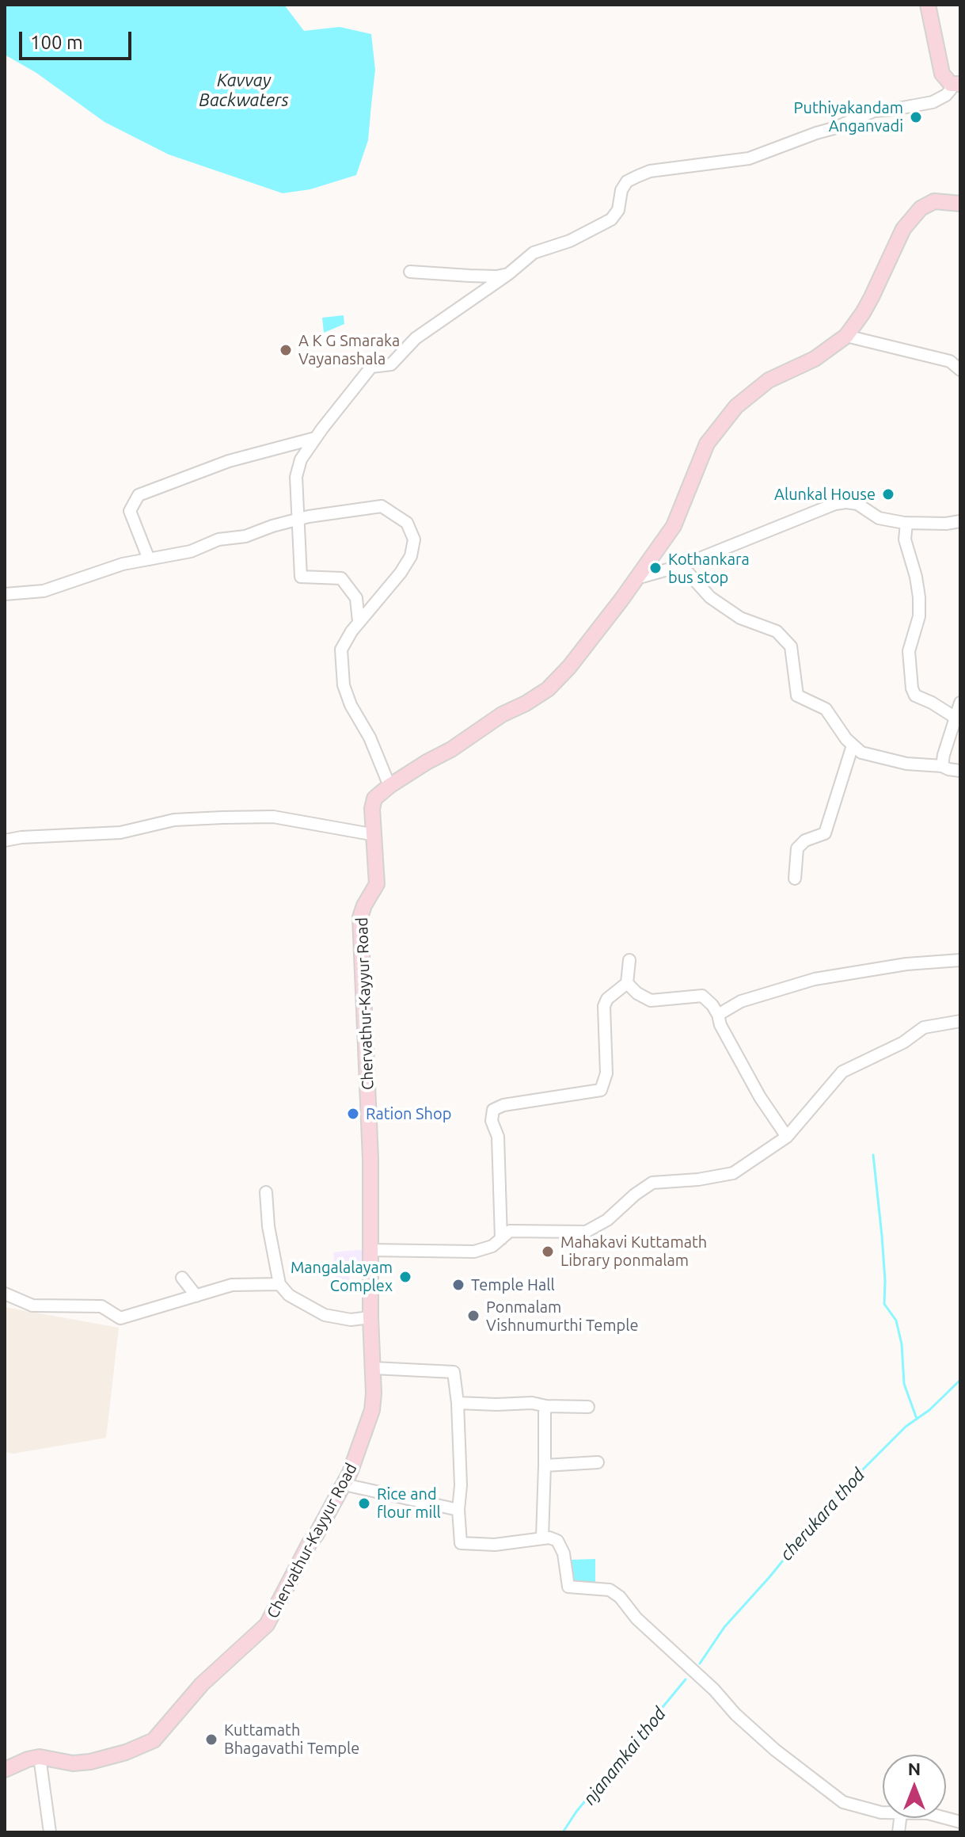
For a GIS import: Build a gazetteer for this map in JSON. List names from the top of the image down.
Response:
{
  "streets": {
    "main road": ["Chervathur-Kayyur Road"]
  },
  "water": ["Kavvay Backwaters", "cherukara thod", "njanamkai thod"],
  "places": [
    "Puthiyakandam Anganvadi",
    "A K G Smaraka Vayanashala",
    "Alunkal House",
    "Kothankara bus stop",
    "Ration Shop",
    "Mahakavi Kuttamath Library ponmalam",
    "Mangalalayam Complex",
    "Temple Hall",
    "Ponmalam Vishnumurthi Temple",
    "Rice and flour mill",
    "Kuttamath Bhagavathi Temple"
  ],
  "scale_bar": "100 m",
  "north": "top"
}
